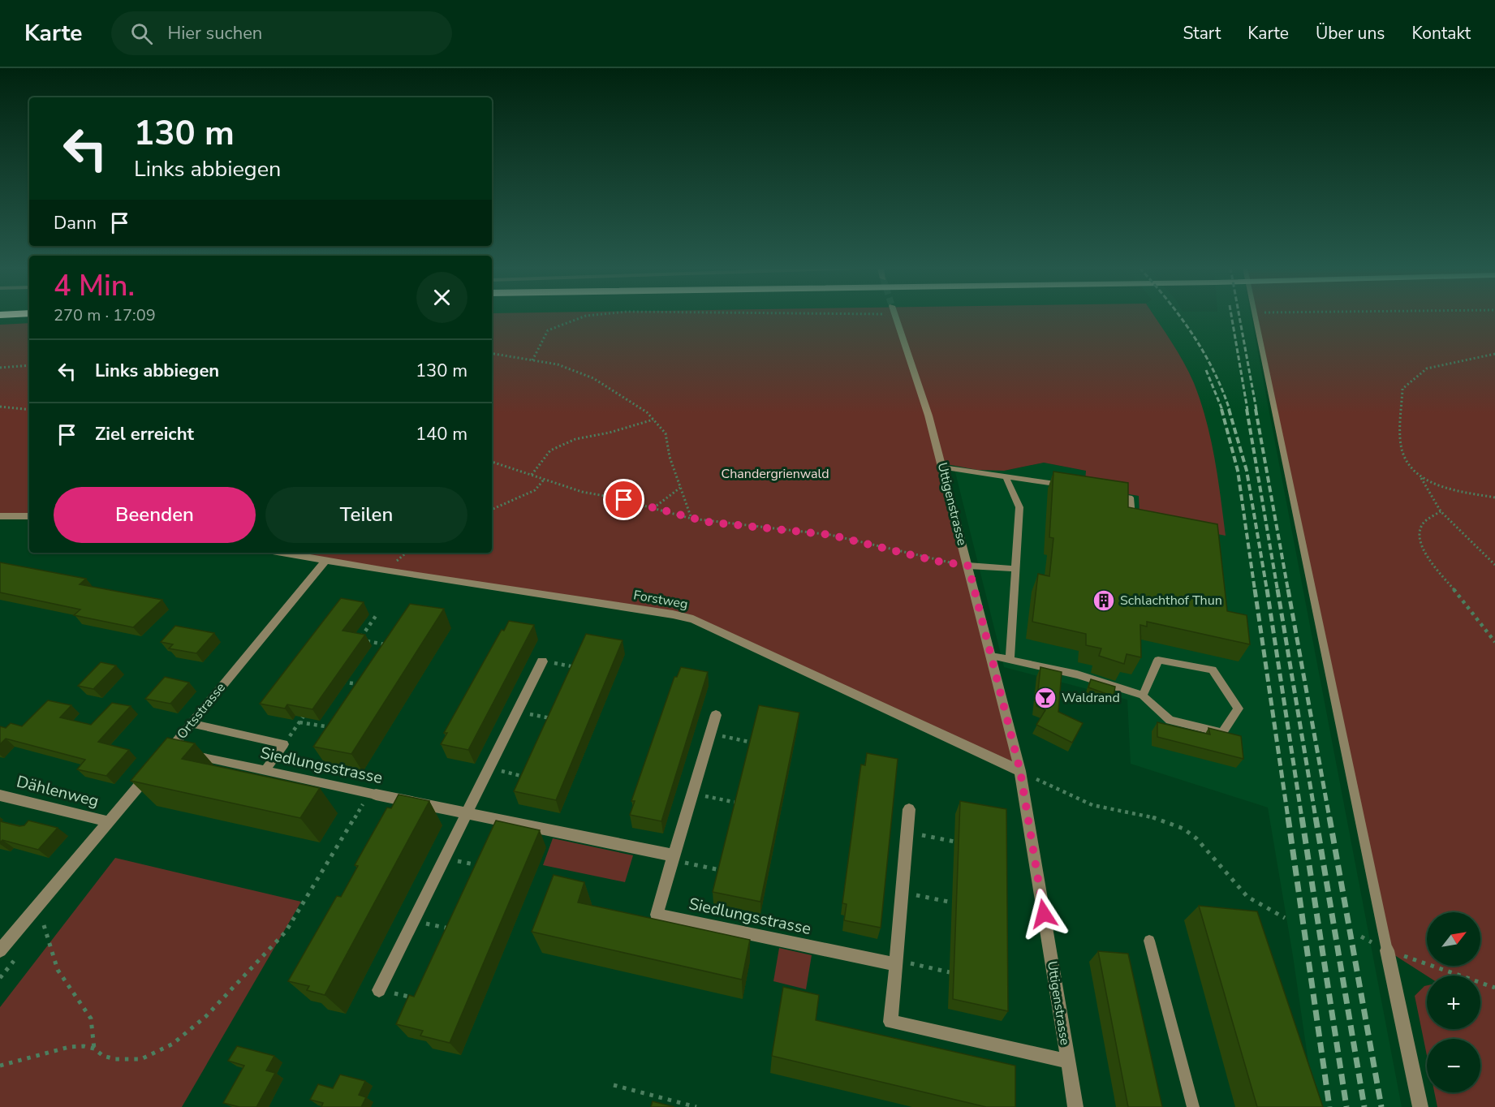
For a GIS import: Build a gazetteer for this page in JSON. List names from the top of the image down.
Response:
{
  "streets": {
    "street": [
      "Uttigenstrasse",
      "Forstweg",
      "Ortsstrasse",
      "Siedlungsstrasse",
      "Dählenweg"
    ]
  },
  "crossings": [
    ["Uttigenstrasse", "Forstweg"],
    ["Forstweg", "Ortsstrasse"],
    ["Ortsstrasse", "Siedlungsstrasse"]
  ],
  "parks": ["Chandergrienwald"],
  "places": {
    "building": ["Schlachthof Thun"],
    "bar": ["Waldrand"]
  },
  "north": "top right",
  "page": {
    "header": "Karte",
    "search": "Hier suchen",
    "nav": [
      "Start",
      "Karte",
      "Über uns",
      "Kontakt"
    ],
    "turn": ["130 m", "Links abbiegen"],
    "then": "Dann",
    "heading": ["4 Min.", "270 m · 17:09"],
    "list": [
      {
        "name": "Links abbiegen",
        "value": "130 m"
      },
      {
        "name": "Ziel erreicht",
        "value": "140 m"
      }
    ],
    "buttons": ["Beenden", "Teilen"],
    "map_buttons": ["+", "−"]
  }
}
